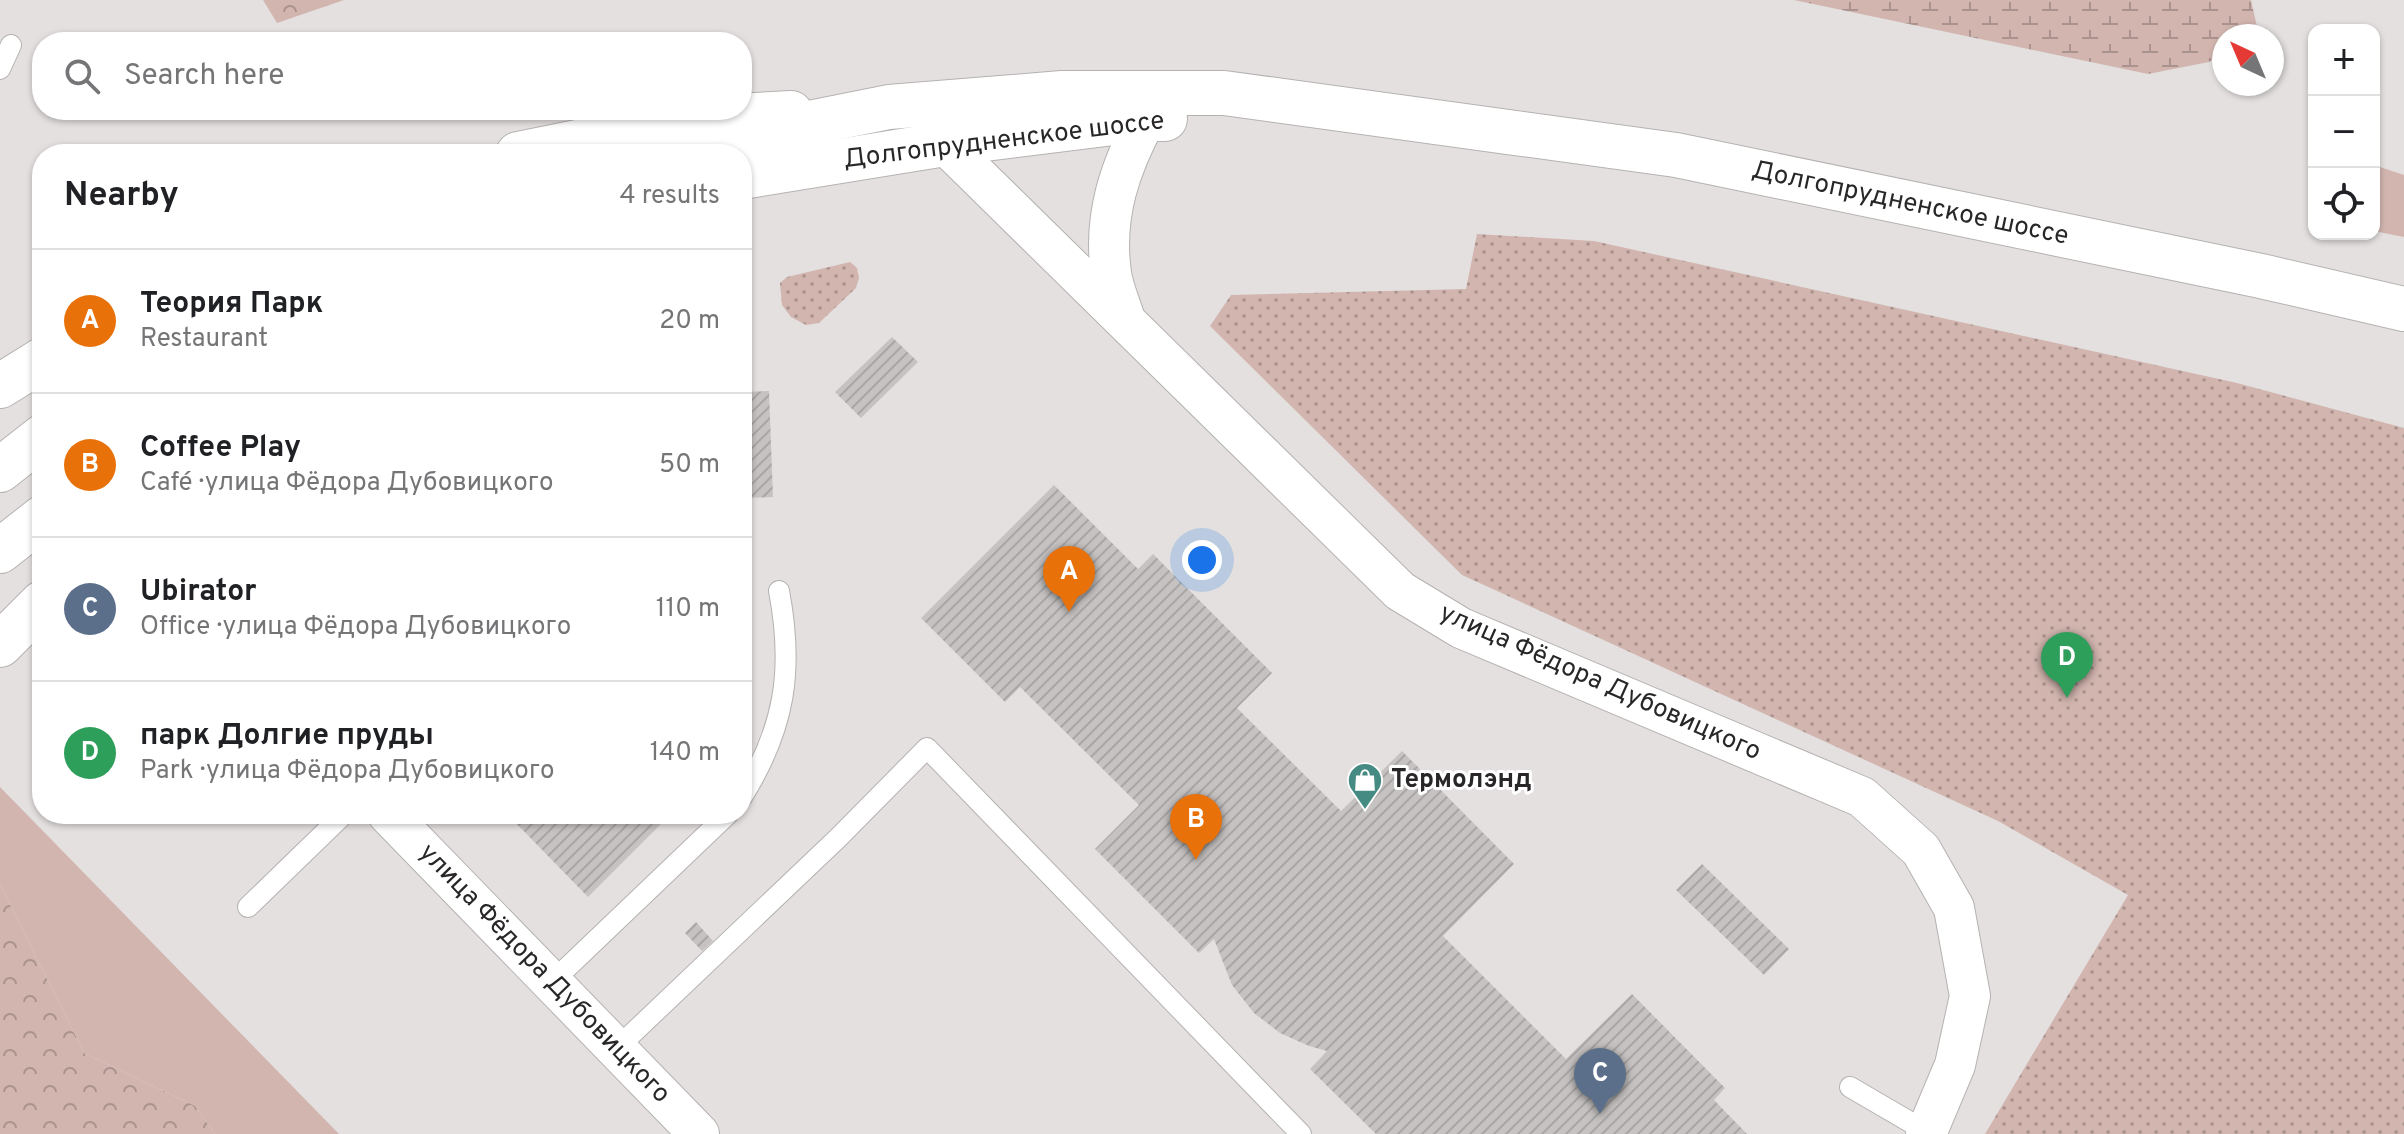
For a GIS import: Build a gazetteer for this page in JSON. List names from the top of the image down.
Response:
{
  "streets": {
    "main road": ["Долгопрудненское шоссе"],
    "street": ["улица Фёдора Дубовицкого"]
  },
  "crossings": [
    ["Долгопрудненское шоссе", "улица Фёдора Дубовицкого"]
  ],
  "places": {
    "shop": ["Термолэнд"]
  },
  "north": "top left",
  "page": {
    "map_buttons": ["+", "−"],
    "search": "Search here",
    "heading": ["Nearby", "4 results"],
    "list": [
      {
        "mark": "A",
        "name": "Теория Парк",
        "note": "Restaurant",
        "value": "20 m"
      },
      {
        "mark": "B",
        "name": "Coffee Play",
        "note": "Café · улица Фёдора Дубовицкого",
        "value": "50 m"
      },
      {
        "mark": "C",
        "name": "Ubirator",
        "note": "Office · улица Фёдора Дубовицкого",
        "value": "110 m"
      },
      {
        "mark": "D",
        "name": "парк Долгие пруды",
        "note": "Park · улица Фёдора Дубовицкого",
        "value": "140 m"
      }
    ],
    "pins": [
      "A",
      "D",
      "B",
      "C"
    ]
  }
}
